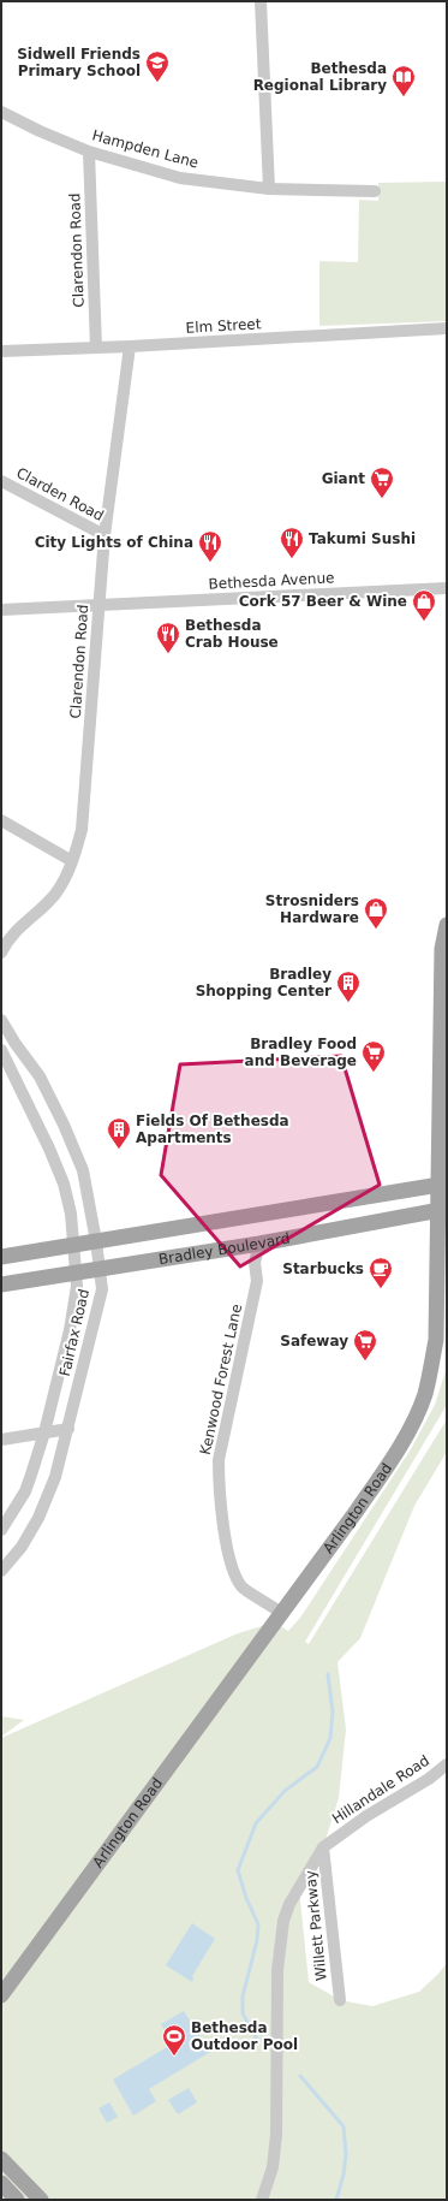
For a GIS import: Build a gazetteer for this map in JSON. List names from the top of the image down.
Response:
{
  "streets": {
    "main road": ["Bradley Boulevard", "Arlington Road"],
    "street": [
      "Hampden Lane",
      "Clarendon Road",
      "Elm Street",
      "Clarden Road",
      "Bethesda Avenue",
      "Fairfax Road",
      "Kenwood Forest Lane",
      "Hillandale Road",
      "Willett Parkway"
    ]
  },
  "crossings": [
    ["Hampden Lane", "Clarendon Road"],
    ["Clarendon Road", "Elm Street"],
    ["Clarendon Road", "Clarden Road"],
    ["Clarendon Road", "Bethesda Avenue"],
    ["Bradley Boulevard", "Fairfax Road"],
    ["Bradley Boulevard", "Kenwood Forest Lane"],
    ["Bradley Boulevard", "Arlington Road"],
    ["Kenwood Forest Lane", "Arlington Road"],
    ["Hillandale Road", "Willett Parkway"]
  ],
  "places": {
    "school or university": ["Sidwell Friends Primary School"],
    "library": ["Bethesda Regional Library"],
    "supermarket": ["Giant", "Bradley Food and Beverage", "Safeway"],
    "restaurant": ["Takumi Sushi", "City Lights of China", "Bethesda Crab House"],
    "shop": ["Cork 57 Beer & Wine", "Strosniders Hardware"],
    "building": ["Bradley Shopping Center", "Fields Of Bethesda Apartments"],
    "cafe": ["Starbucks"],
    "sports": ["Bethesda Outdoor Pool"]
  }
}
